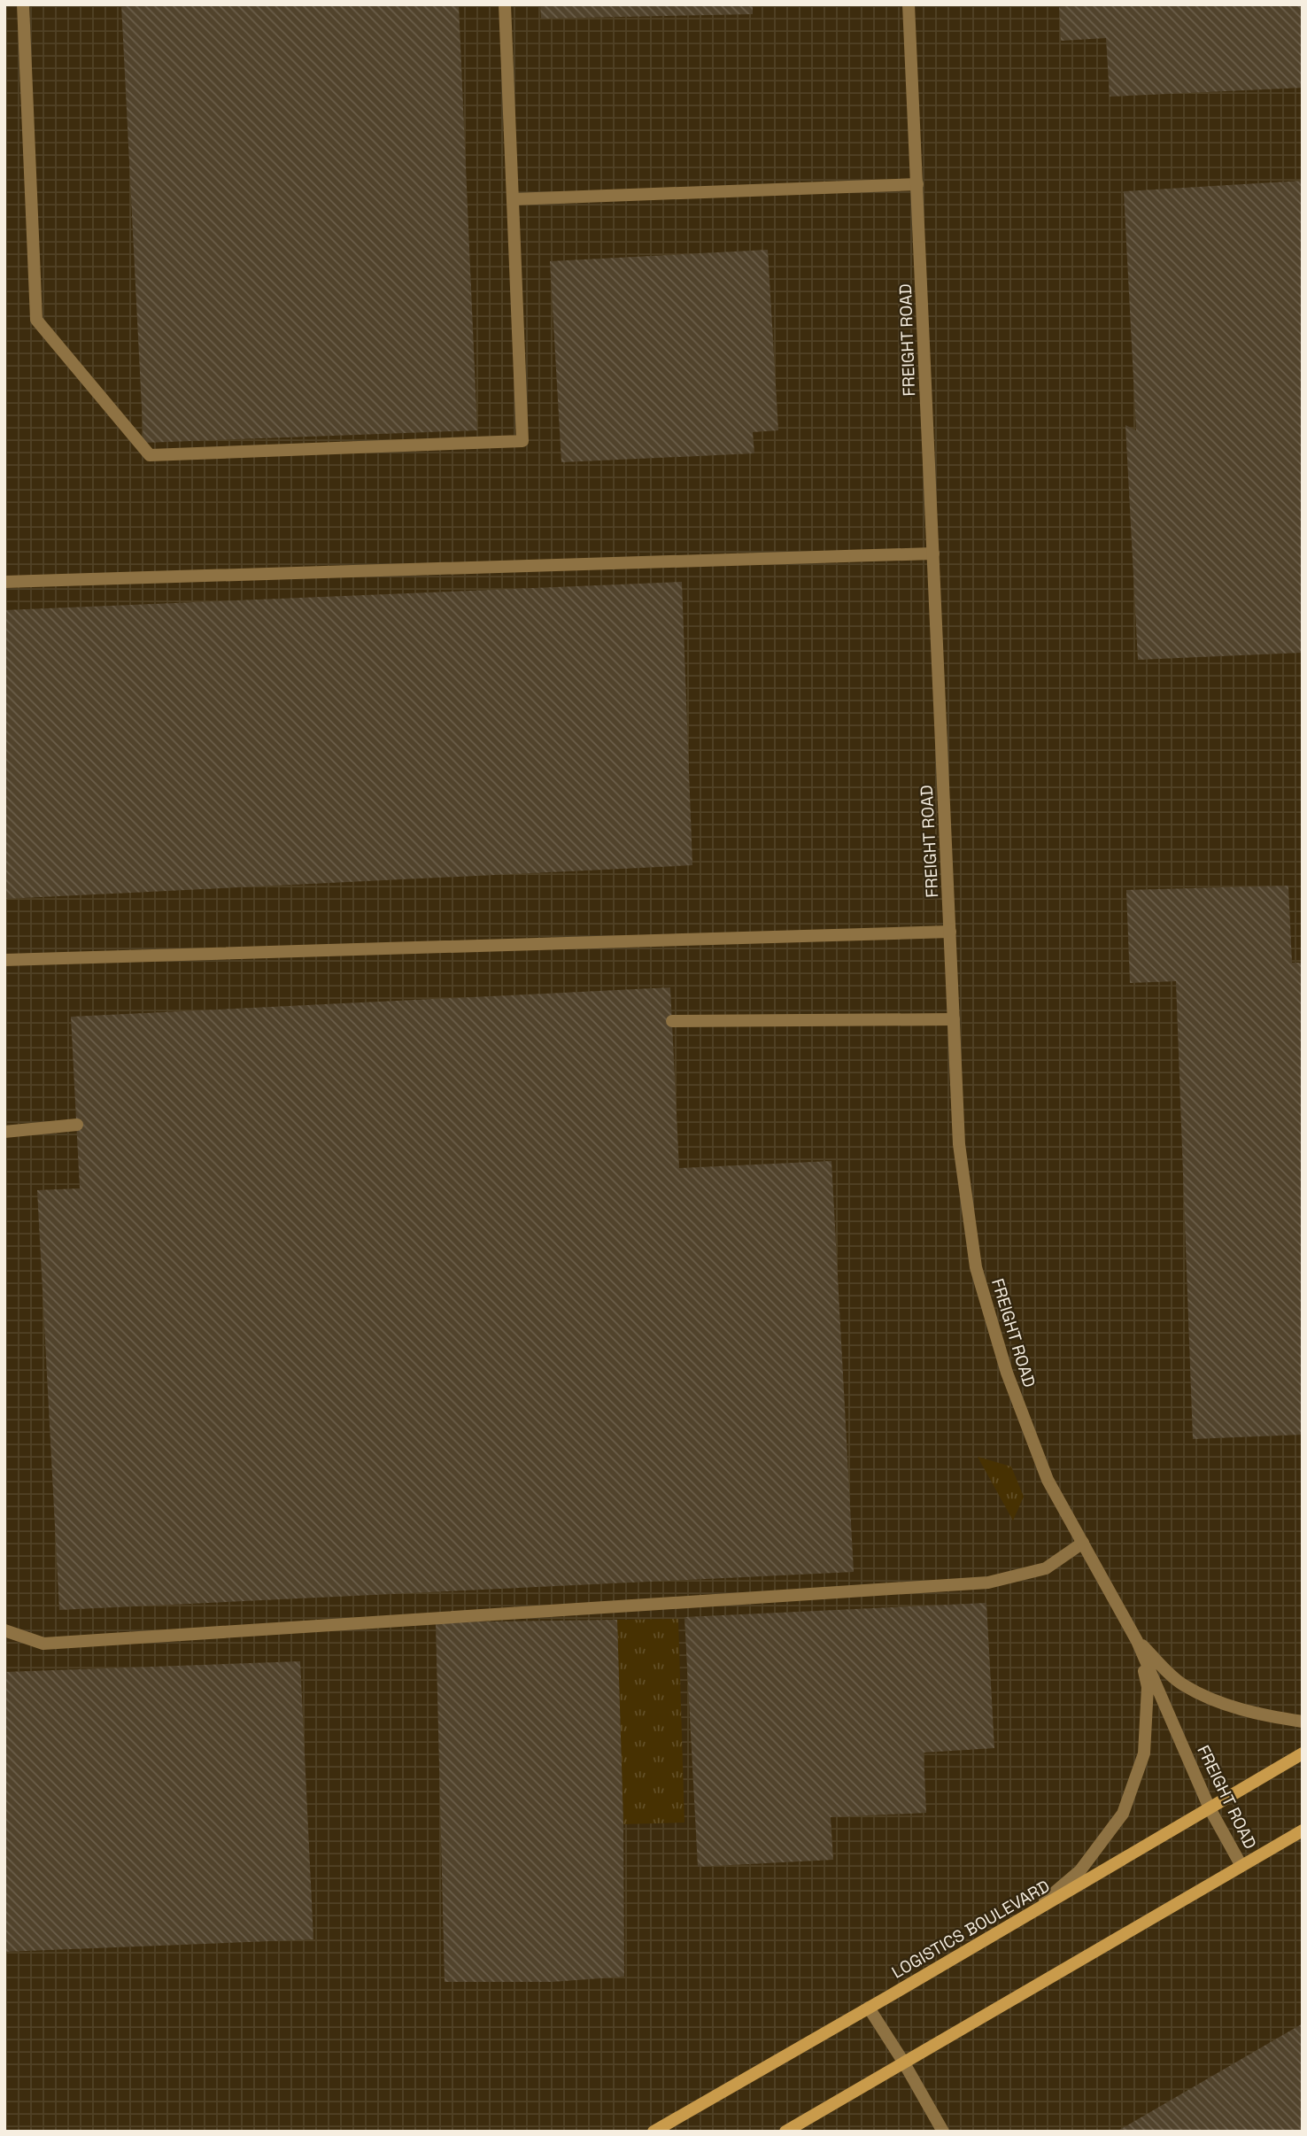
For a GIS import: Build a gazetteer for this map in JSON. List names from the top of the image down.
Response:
{
  "streets": {
    "street": ["FREIGHT ROAD", "LOGISTICS BOULEVARD"]
  },
  "crossings": [
    ["FREIGHT ROAD", "LOGISTICS BOULEVARD"]
  ]
}
